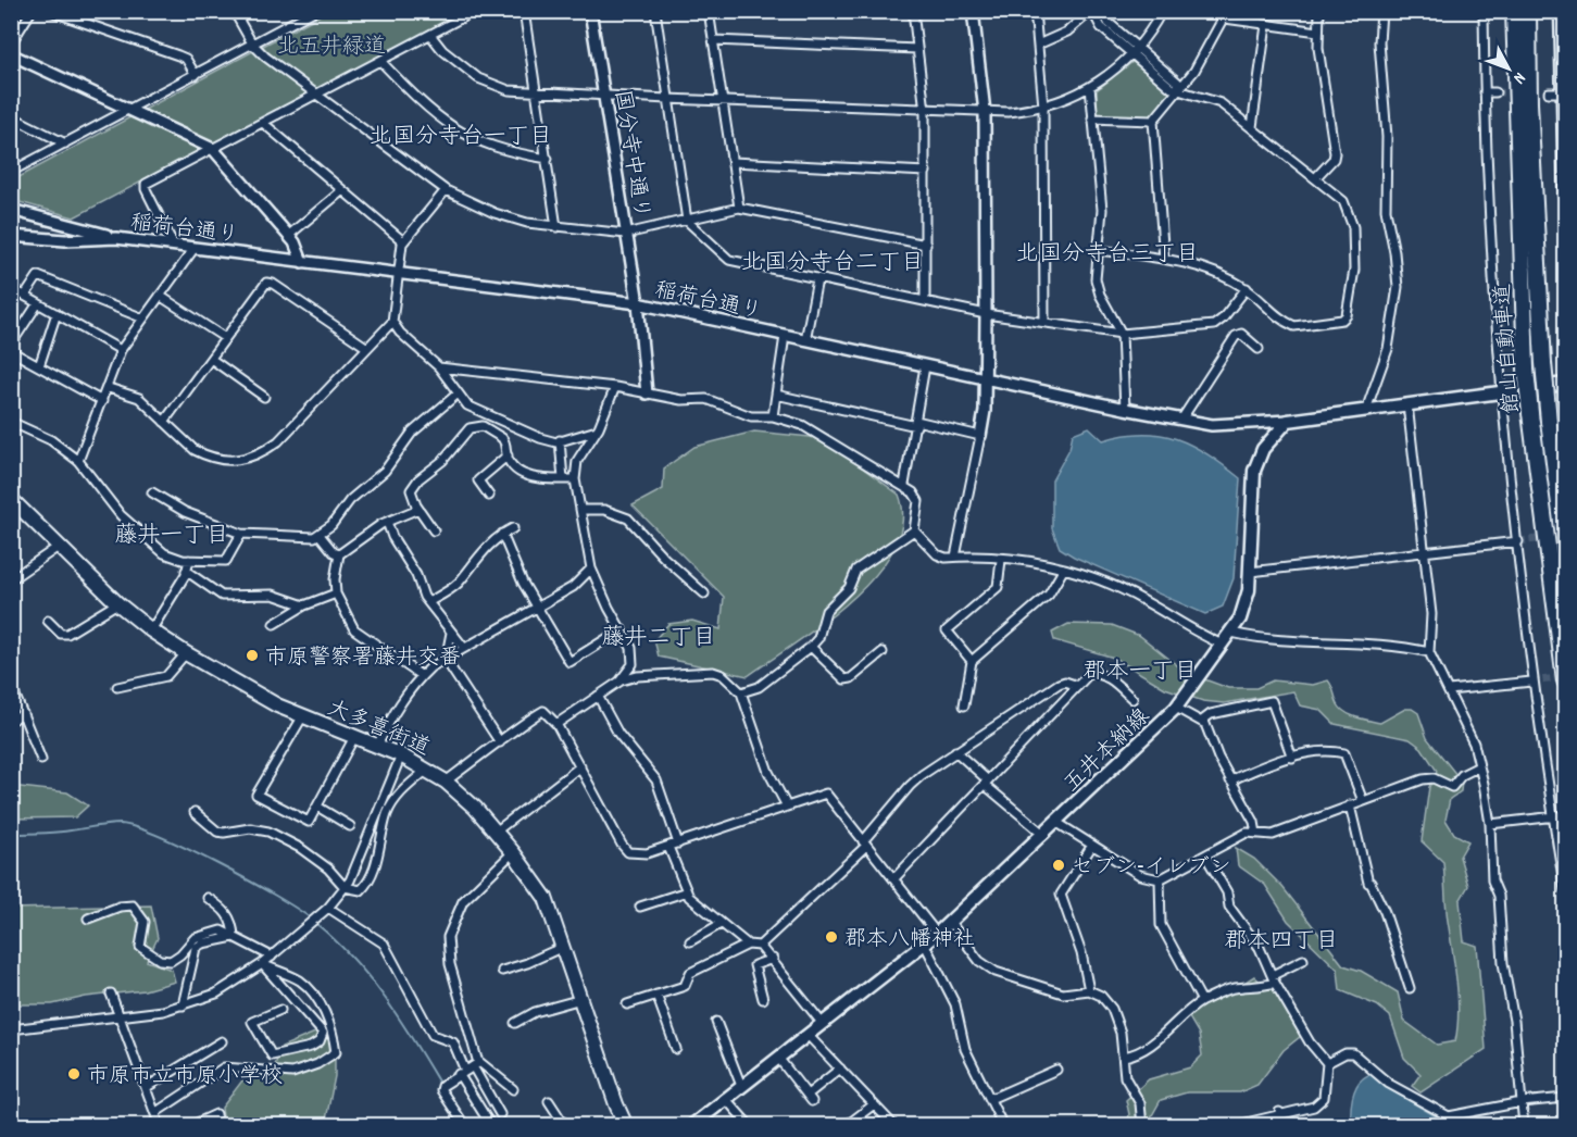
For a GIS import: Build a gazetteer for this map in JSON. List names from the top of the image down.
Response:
{
  "streets": {
    "highway": ["館山自動車道", "大多喜街道"],
    "main road": ["五井本納線"],
    "street": ["国分寺中通り", "稲荷台通り"]
  },
  "crossings": [
    ["国分寺中通り", "稲荷台通り"],
    ["稲荷台通り", "五井本納線"]
  ],
  "districts": [
    "北国分寺台一丁目",
    "北国分寺台三丁目",
    "北国分寺台二丁目",
    "藤井一丁目",
    "藤井二丁目",
    "郡本一丁目",
    "郡本四丁目"
  ],
  "parks": ["北五井緑道"],
  "places": [
    "市原警察署藤井交番",
    "セブン-イレブン",
    "郡本八幡神社",
    "市原市立市原小学校"
  ],
  "north": "bottom right"
}
